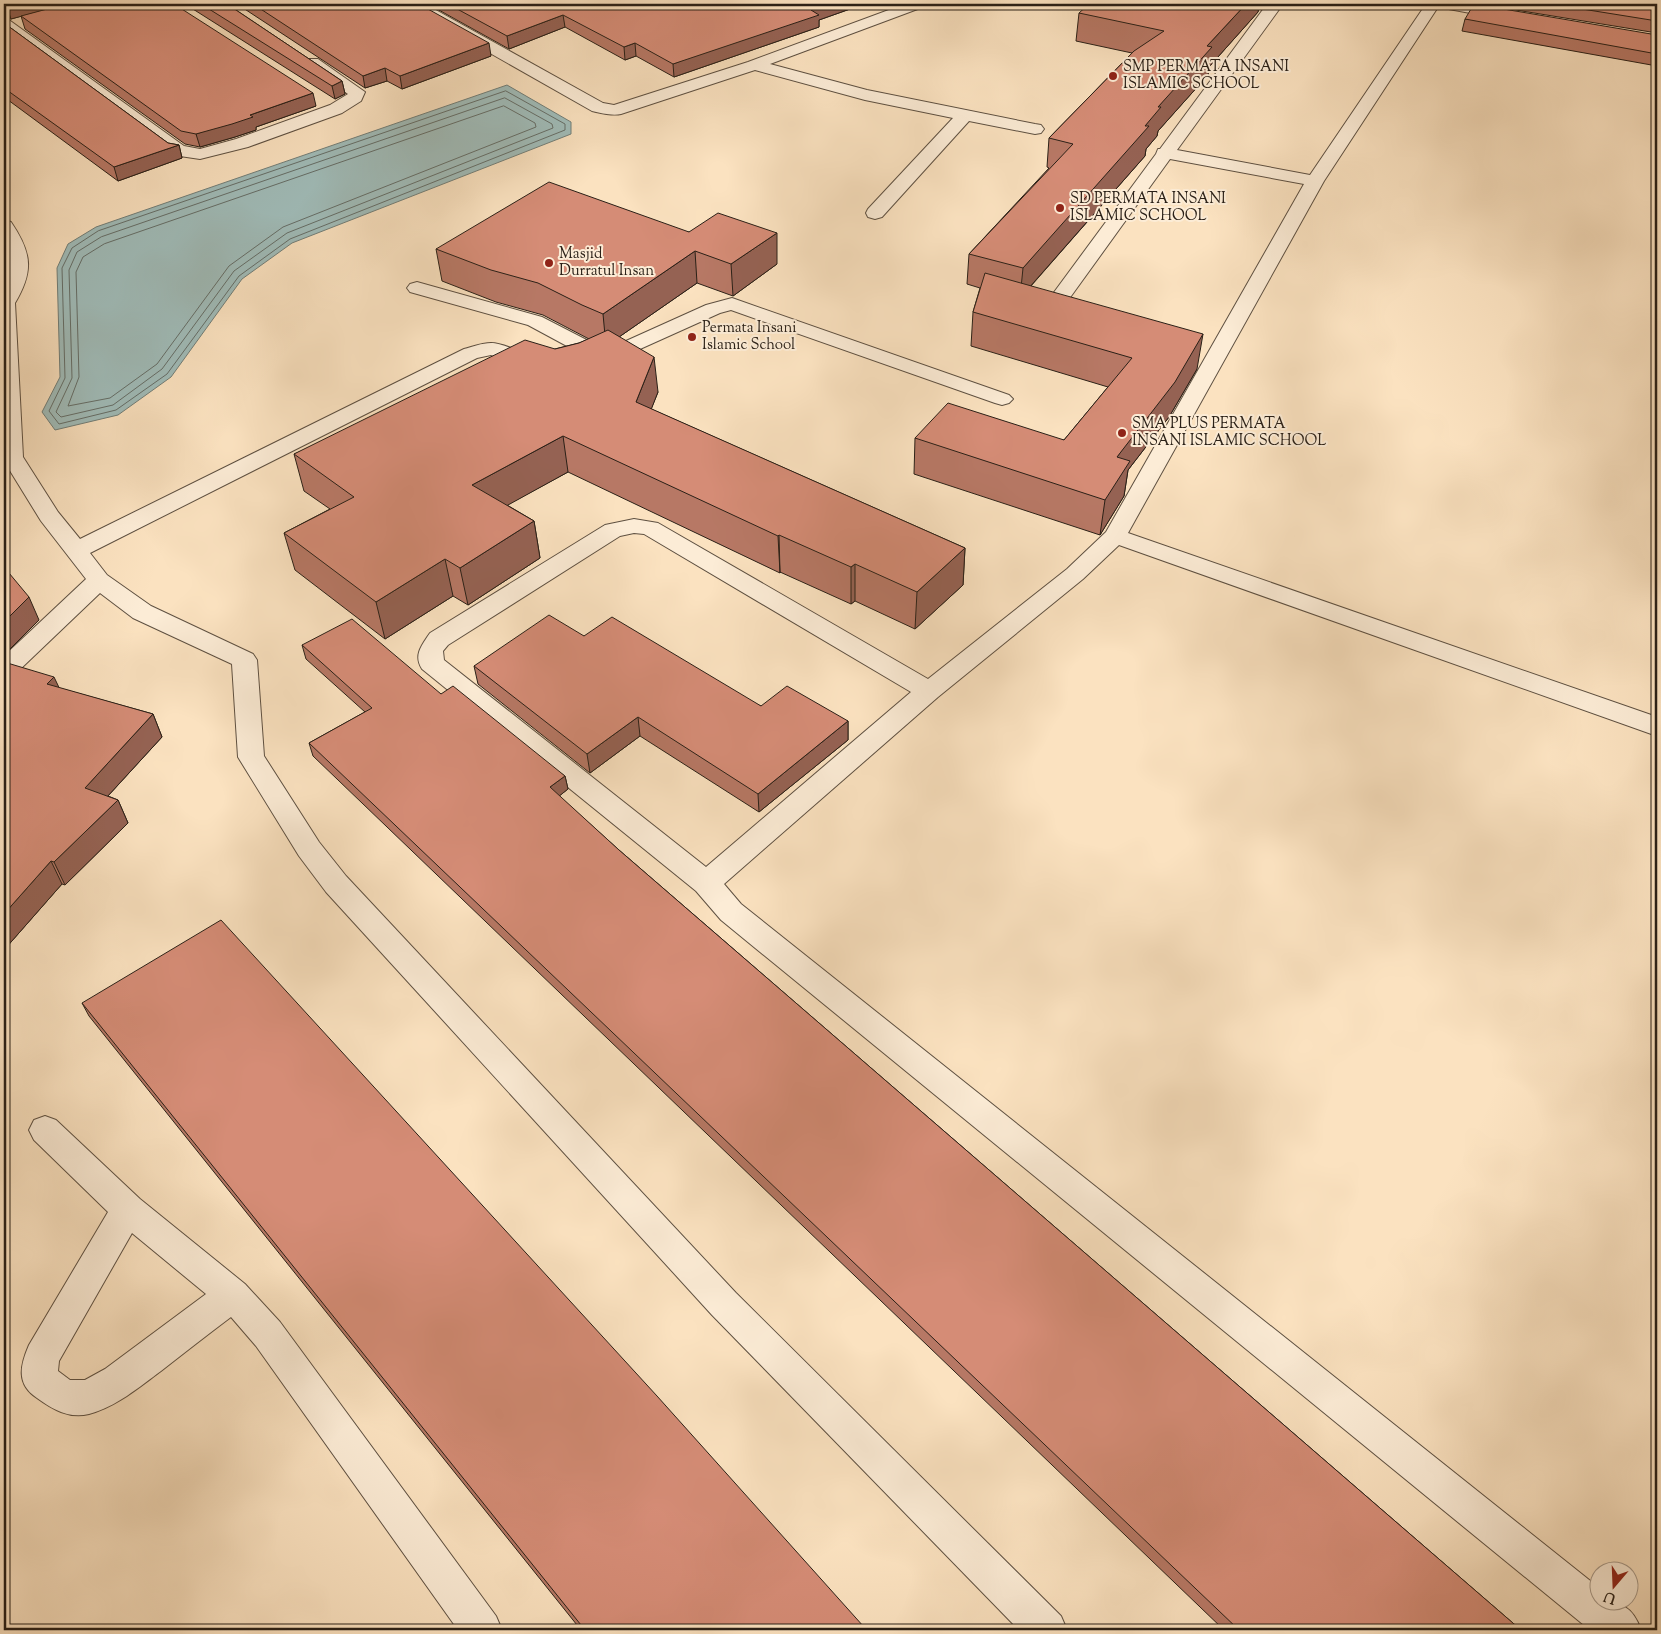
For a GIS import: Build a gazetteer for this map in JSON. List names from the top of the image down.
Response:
{
  "places": [
    "SMP PERMATA INSANI ISLAMIC SCHOOL",
    "SD PERMATA INSANI ISLAMIC SCHOOL",
    "Masjid Durratul Insan",
    "Permata Insani Islamic School",
    "SMA PLUS PERMATA INSANI ISLAMIC SCHOOL"
  ],
  "north": "bottom"
}
